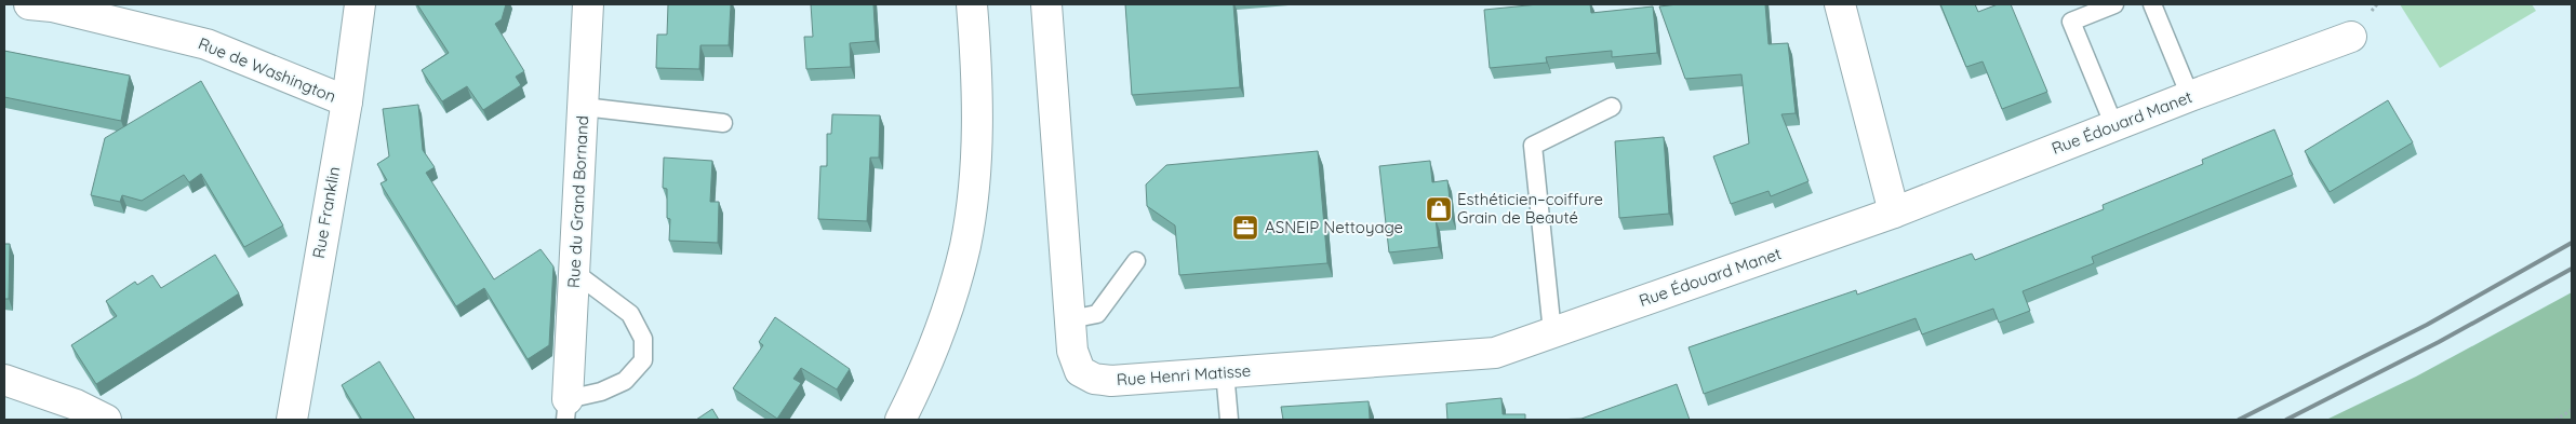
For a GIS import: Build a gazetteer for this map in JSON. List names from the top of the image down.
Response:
{
  "streets": {
    "street": [
      "Rue de Washington",
      "Rue Édouard Manet",
      "Rue du Grand Bornand",
      "Rue Franklin",
      "Rue Henri Matisse"
    ]
  },
  "crossings": [
    ["Rue de Washington", "Rue Franklin"],
    ["Rue Édouard Manet", "Rue Henri Matisse"]
  ],
  "places": {
    "shop": ["Esthéticien–coiffure Grain de Beauté"],
    "office": ["ASNEIP Nettoyage"]
  }
}
